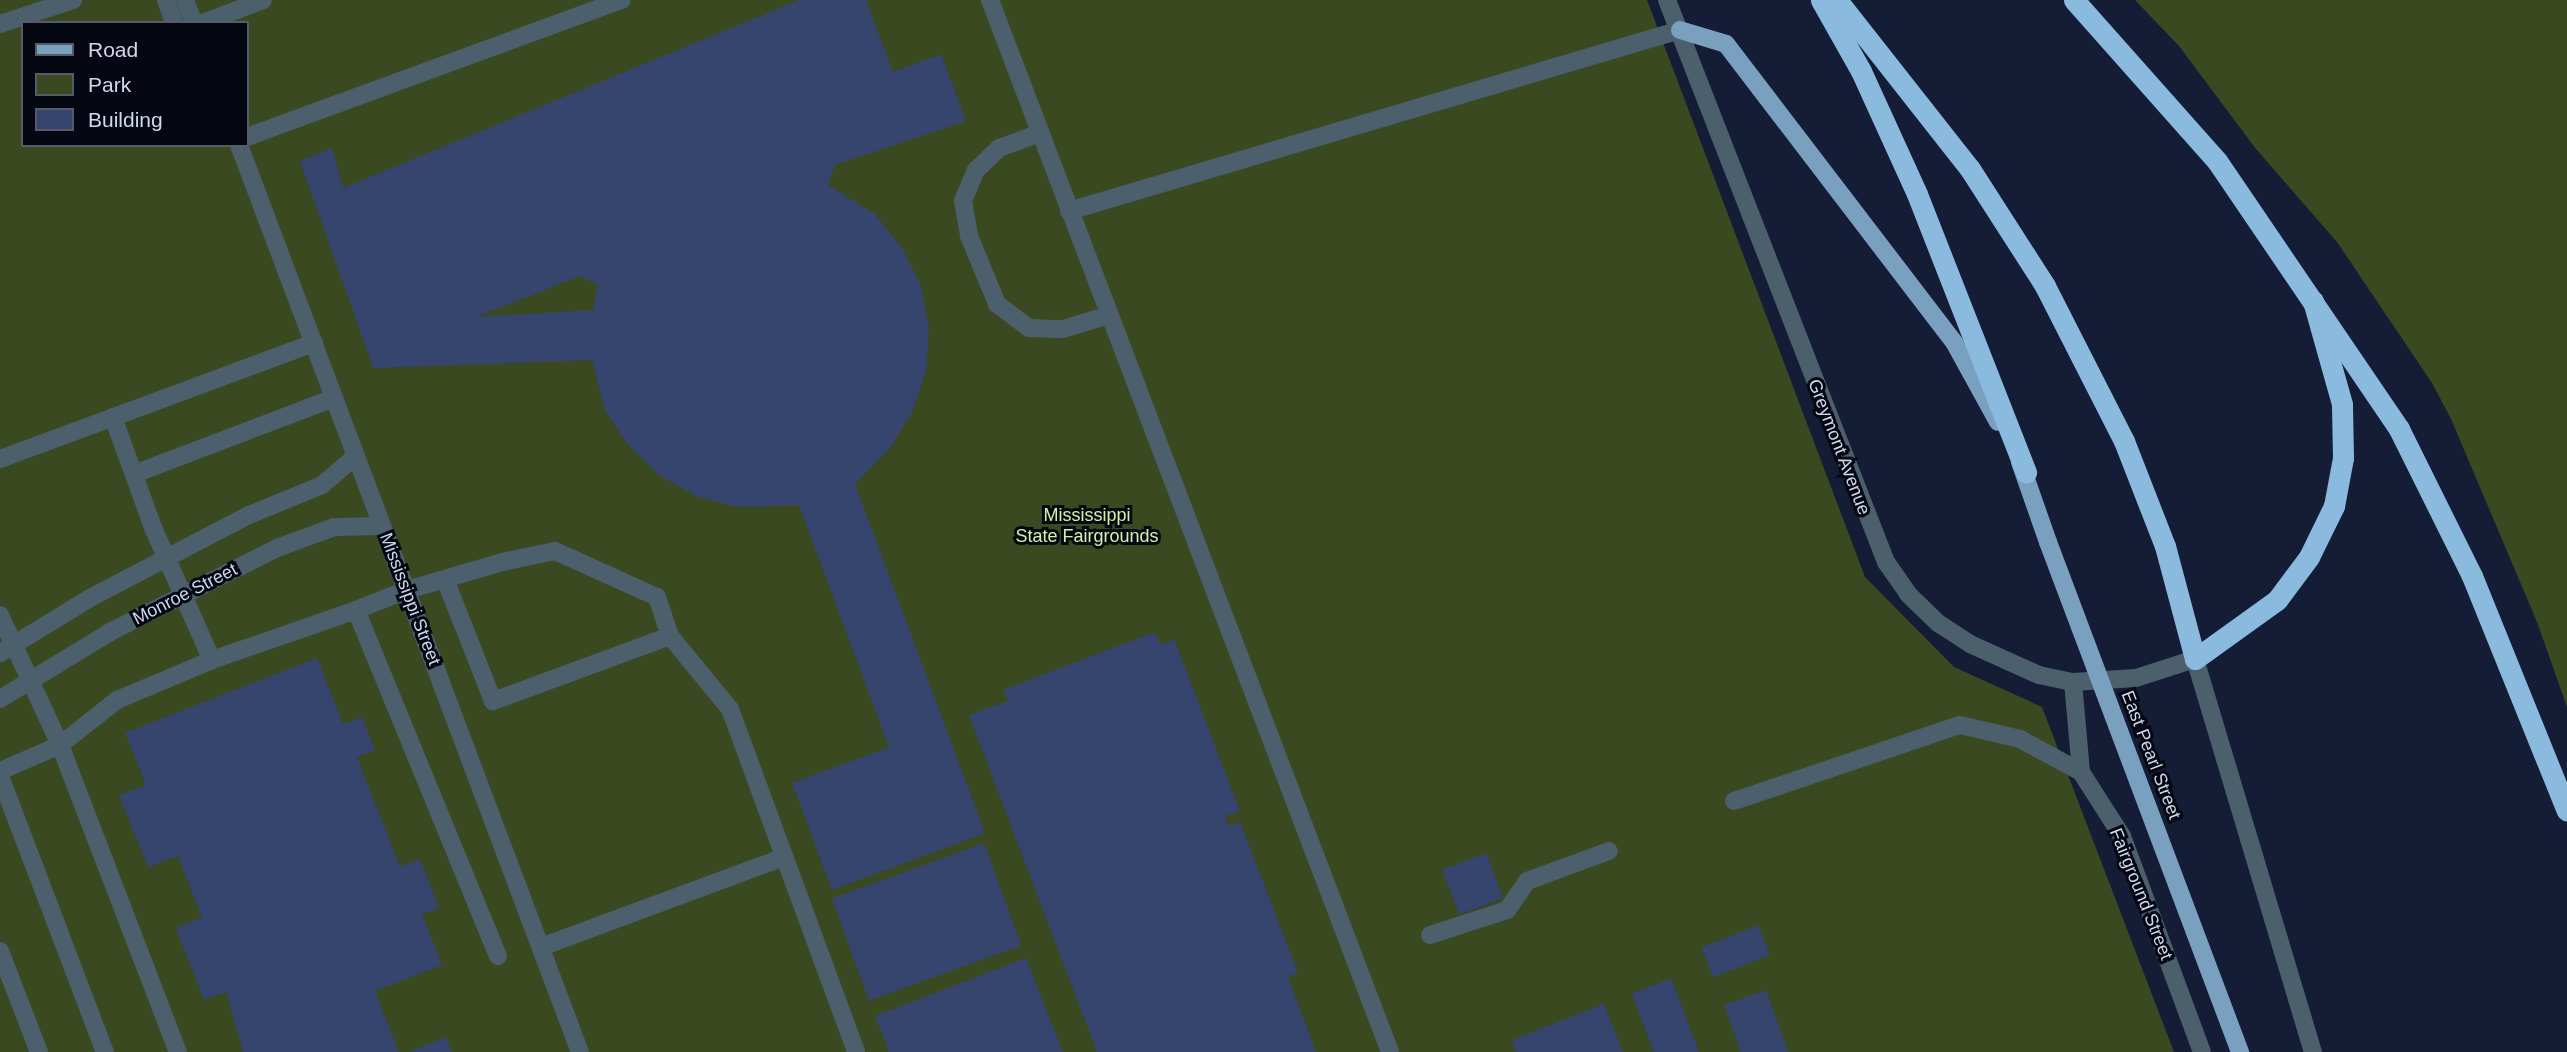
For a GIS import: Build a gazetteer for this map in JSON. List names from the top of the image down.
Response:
{
  "streets": {
    "main road": ["East Pearl Street"],
    "street": [
      "Greymont Avenue",
      "Monroe Street",
      "Mississippi Street",
      "Fairground Street"
    ]
  },
  "crossings": [
    ["Greymont Avenue", "East Pearl Street"],
    ["Monroe Street", "Mississippi Street"]
  ],
  "parks": ["Mississippi State Fairgrounds"],
  "legend": ["Road", "Park", "Building"]
}
